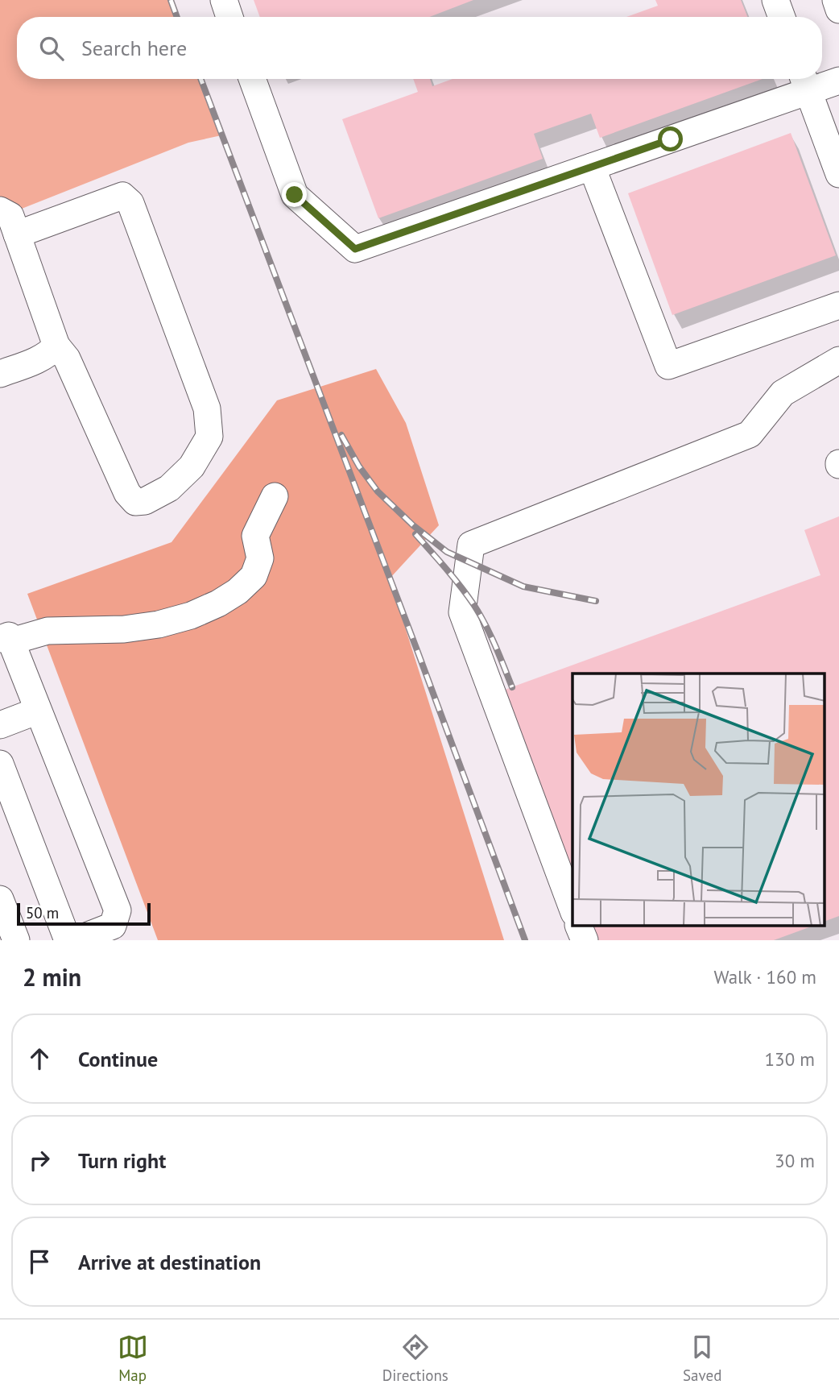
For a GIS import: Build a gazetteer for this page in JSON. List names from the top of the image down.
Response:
{
  "scale_bar": "50 m",
  "page": {
    "search": "Search here",
    "scale": "50 m",
    "heading": ["2 min", "Walk · 160 m"],
    "list": [
      ["Continue", "130 m"],
      ["Turn right", "30 m"],
      "Arrive at destination"
    ],
    "nav": ["Map", "Directions", "Saved"]
  }
}
